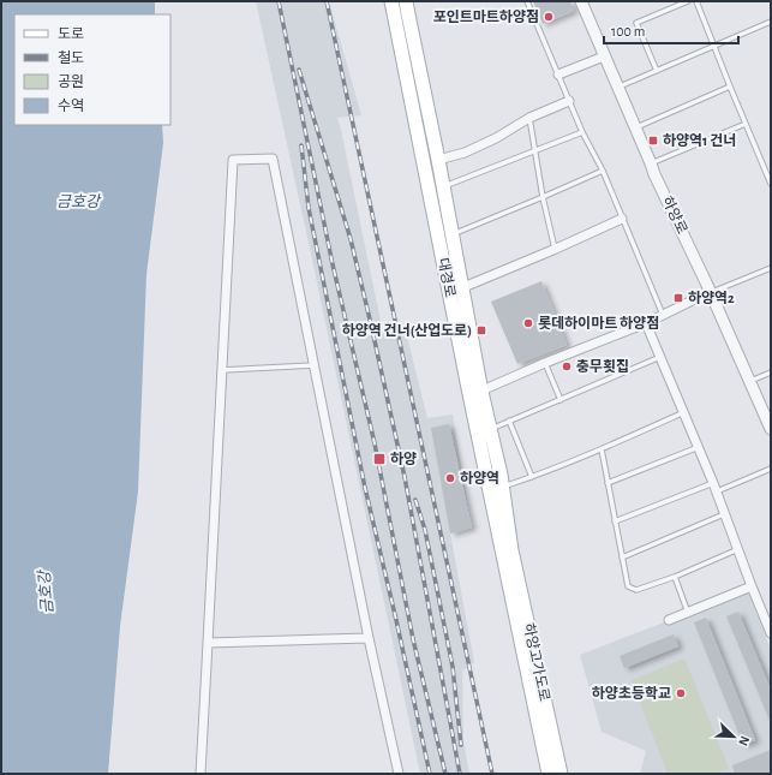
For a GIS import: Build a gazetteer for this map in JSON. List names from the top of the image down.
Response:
{
  "streets": {
    "main road": ["대경로", "하양고가도로"],
    "street": ["하양로"]
  },
  "crossings": [
    ["대경로", "하양고가도로"]
  ],
  "water": ["금호강"],
  "places": {
    "other": [
      "포인트마트하양점",
      "롯데하이마트 하양점",
      "충무횟집",
      "하양역",
      "하양초등학교"
    ],
    "transit": [
      "하양역1 건너",
      "하양역2",
      "하양역 건너(산업도로)",
      "하양"
    ]
  },
  "legend": [
    "도로",
    "철도",
    "공원",
    "수역"
  ],
  "scale_bar": "100 m",
  "north": "bottom right"
}
